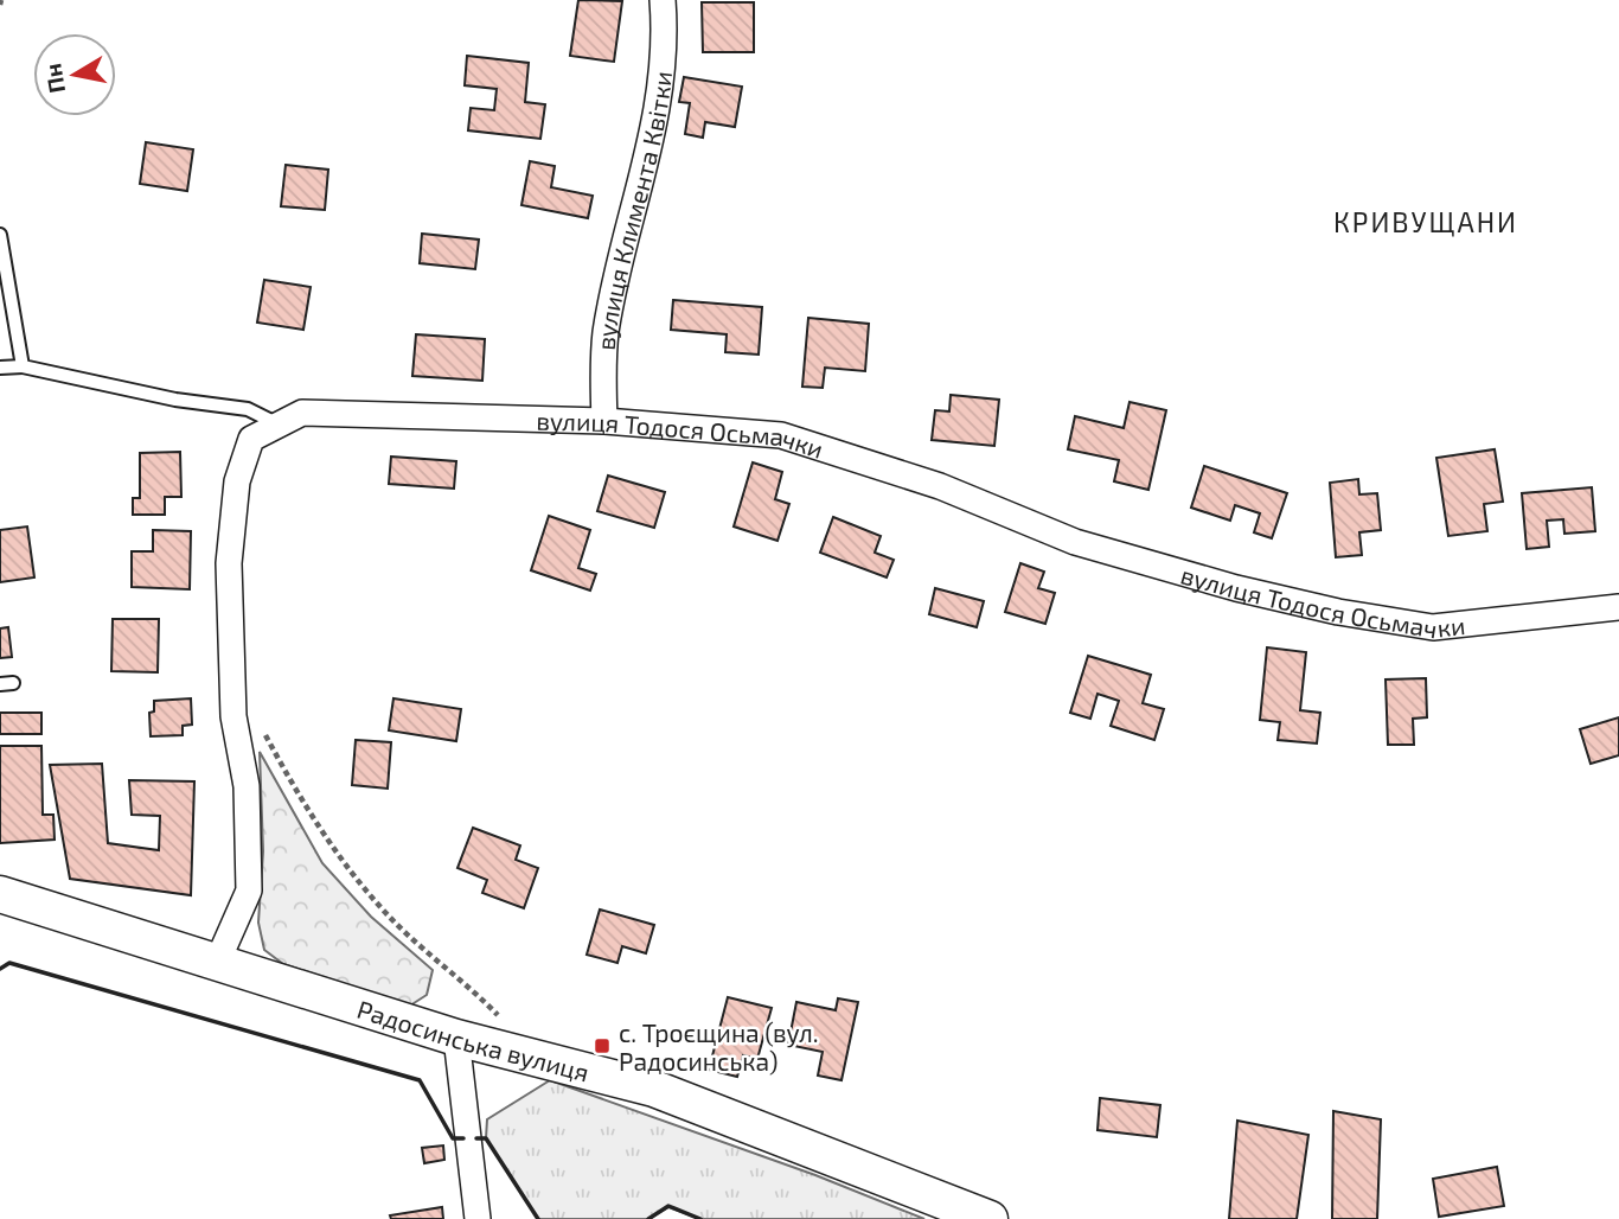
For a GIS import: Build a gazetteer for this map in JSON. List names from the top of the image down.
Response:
{
  "streets": {
    "street": ["вулиця Климента Квітки", "вулиця Тодося Осьмачки", "Радосинська вулиця"]
  },
  "crossings": [
    ["вулиця Климента Квітки", "вулиця Тодося Осьмачки"],
    ["вулиця Тодося Осьмачки", "Радосинська вулиця"]
  ],
  "districts": ["КРИВУЩАНИ"],
  "places": {
    "transit": ["с. Троєщина (вул. Радосинська)"]
  },
  "north": "left"
}
